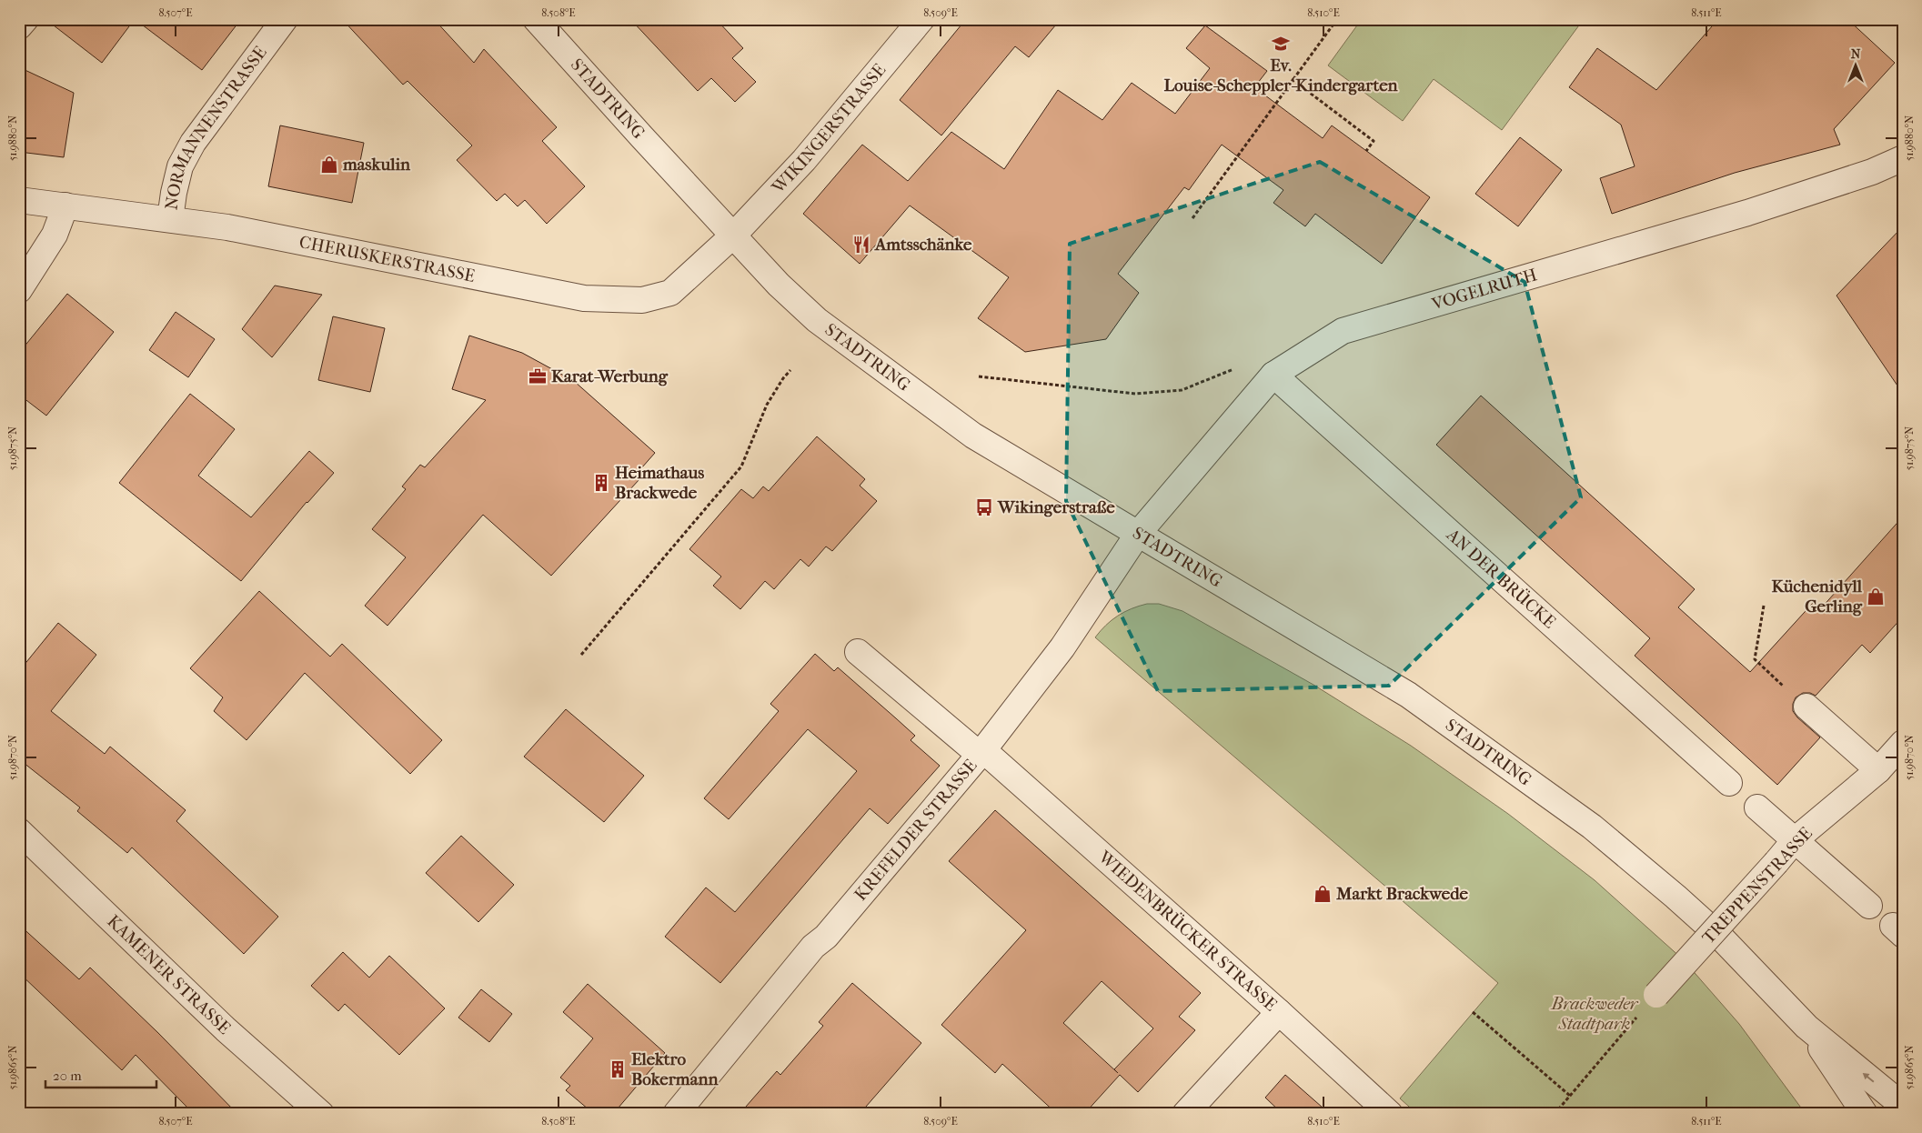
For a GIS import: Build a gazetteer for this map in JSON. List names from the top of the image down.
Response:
{
  "streets": {
    "street": [
      "STADTRING",
      "WIKINGERSTRASSE",
      "NORMANNENSTRASSE",
      "CHERUSKERSTRASSE",
      "VOGELRUTH",
      "AN DER BRÜCKE",
      "KREFELDER STRASSE",
      "TREPPENSTRASSE",
      "WIEDENBRÜCKER STRASSE",
      "KAMENER STRASSE"
    ]
  },
  "crossings": [
    ["STADTRING", "WIKINGERSTRASSE"],
    ["STADTRING", "CHERUSKERSTRASSE"],
    ["STADTRING", "VOGELRUTH"],
    ["STADTRING", "KREFELDER STRASSE"],
    ["WIKINGERSTRASSE", "CHERUSKERSTRASSE"],
    ["NORMANNENSTRASSE", "CHERUSKERSTRASSE"],
    ["VOGELRUTH", "AN DER BRÜCKE"],
    ["VOGELRUTH", "KREFELDER STRASSE"],
    ["KREFELDER STRASSE", "WIEDENBRÜCKER STRASSE"]
  ],
  "parks": ["Brackweder Stadtpark"],
  "places": {
    "school or university": ["Ev. Louise-Scheppler-Kindergarten"],
    "shop": ["maskulin", "Küchenidyll Gerling", "Markt Brackwede"],
    "restaurant": ["Amtsschänke"],
    "office": ["Karat-Werbung"],
    "building": ["Heimathaus Brackwede", "Elektro Bokermann"],
    "bus stop": ["Wikingerstraße"]
  },
  "scale_bar": "20 m",
  "north": "top",
  "coordinates": [
    "8.507°E",
    "8.508°E",
    "8.509°E",
    "8.510°E",
    "8.511°E",
    "51.9880°N",
    "51.9875°N",
    "51.9870°N",
    "51.9865°N"
  ]
}
